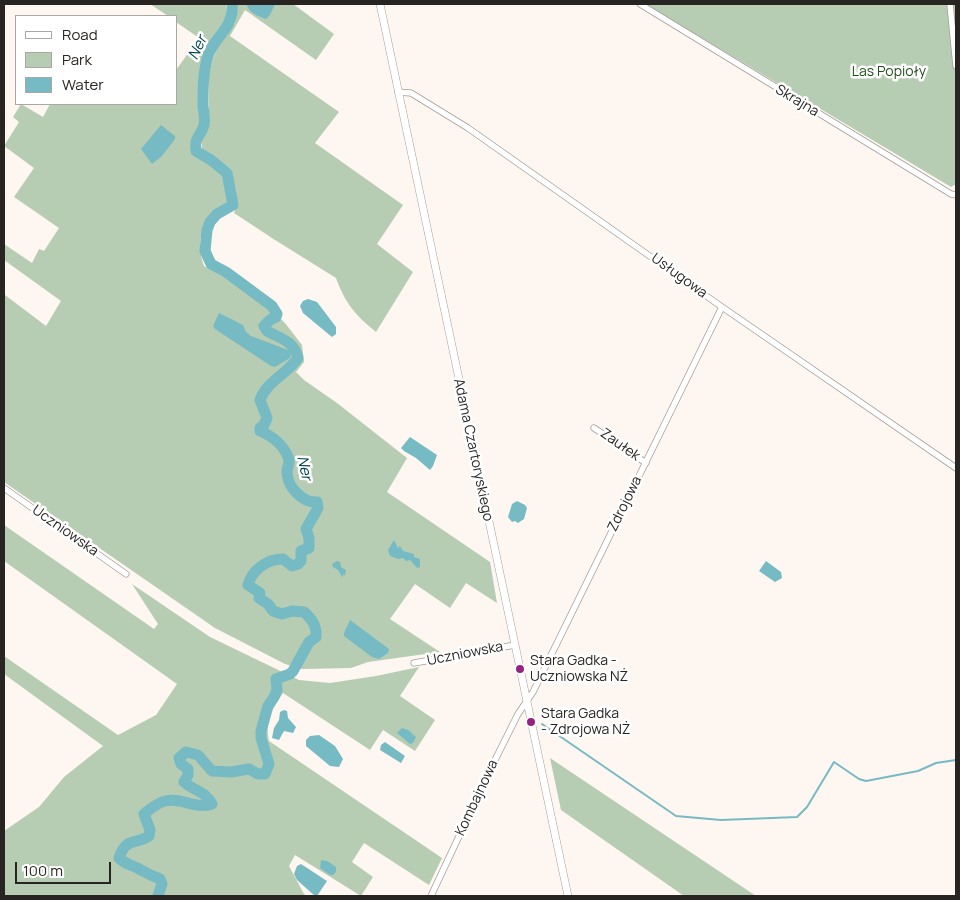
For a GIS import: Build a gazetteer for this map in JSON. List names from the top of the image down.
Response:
{
  "streets": {
    "street": [
      "Skrajna",
      "Usługowa",
      "Zaułek",
      "Adama Czartoryskiego",
      "Zdrojowa",
      "Uczniowska",
      "Kombajnowa"
    ]
  },
  "crossings": [
    ["Usługowa", "Adama Czartoryskiego"],
    ["Usługowa", "Zdrojowa"],
    ["Zaułek", "Zdrojowa"],
    ["Adama Czartoryskiego", "Zdrojowa"],
    ["Adama Czartoryskiego", "Uczniowska"],
    ["Adama Czartoryskiego", "Kombajnowa"],
    ["Zdrojowa", "Kombajnowa"]
  ],
  "water": ["Ner"],
  "parks": ["Las Popioły"],
  "places": ["Stara Gadka - Uczniowska NŻ", "Stara Gadka - Zdrojowa NŻ"],
  "legend": ["Road", "Park", "Water"],
  "scale_bar": "100 m"
}
